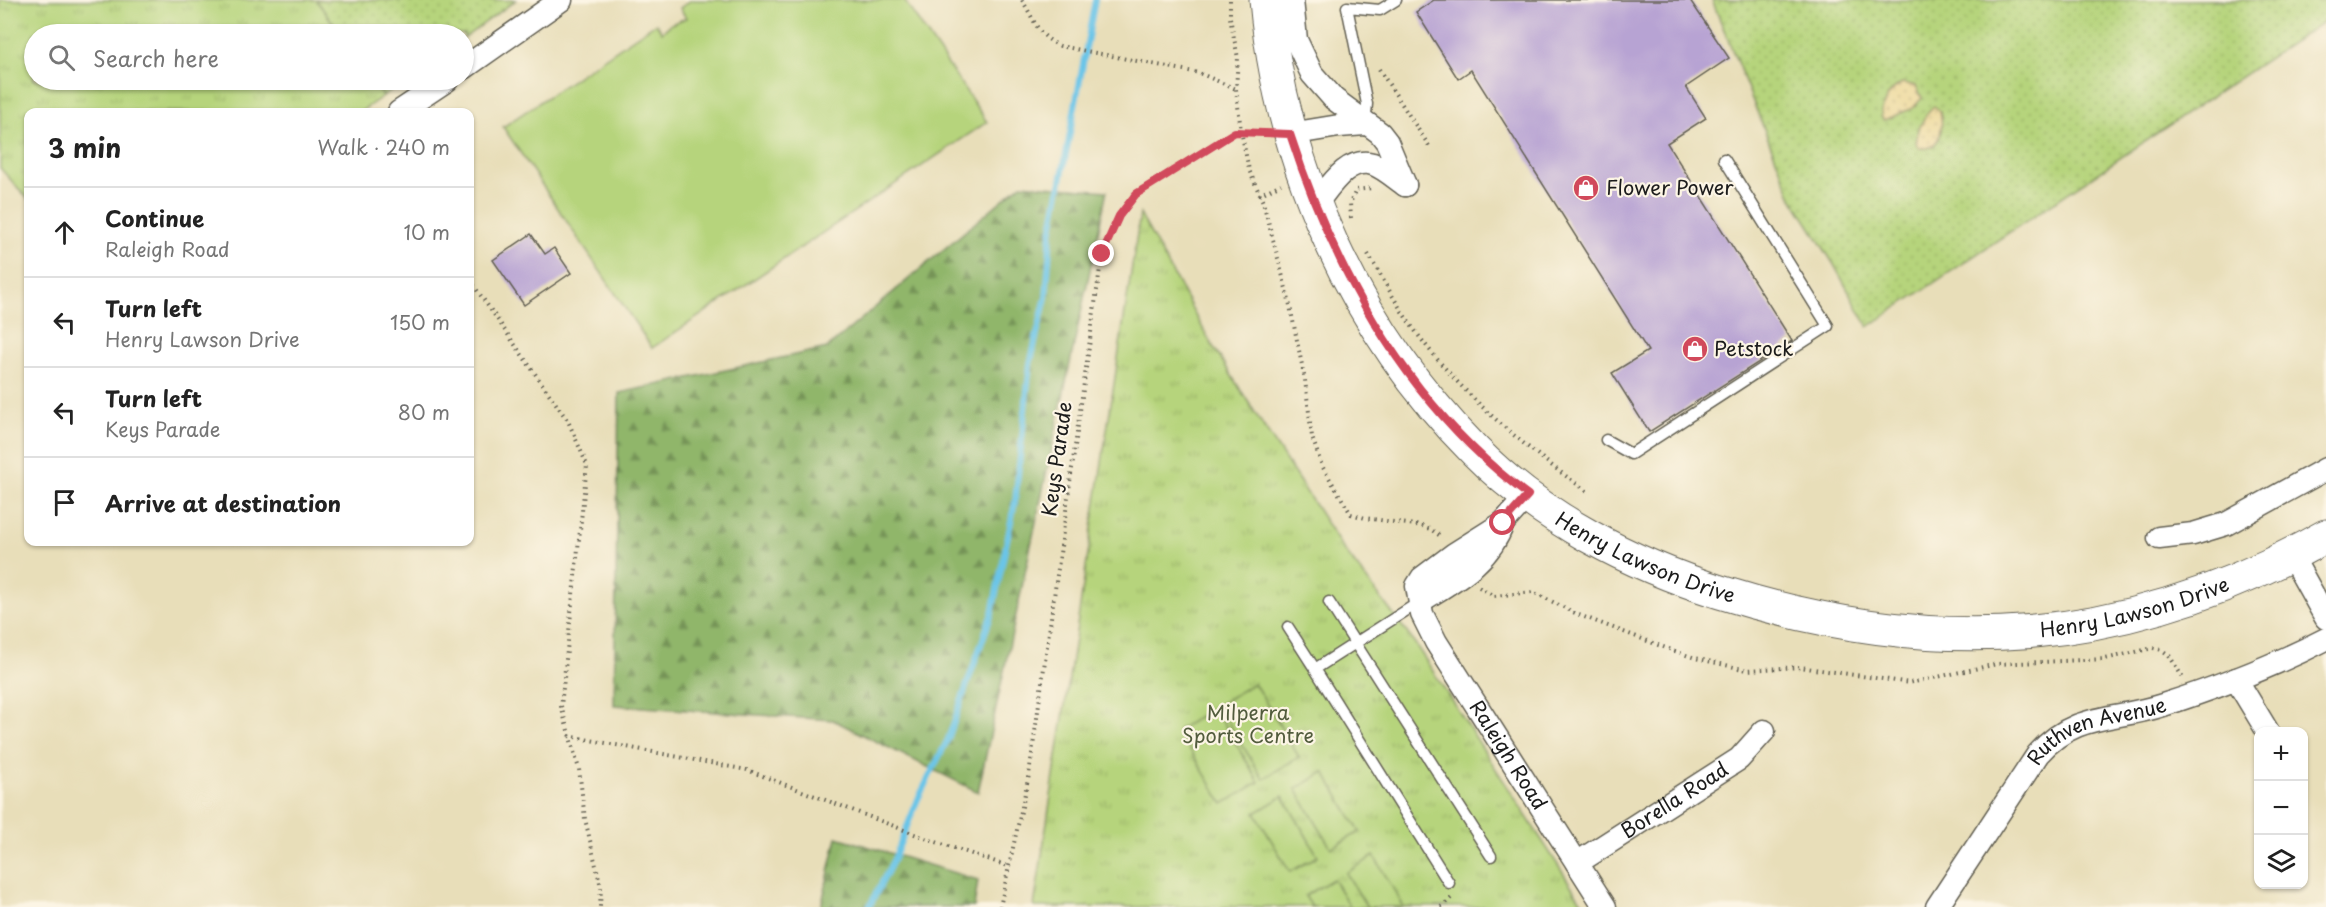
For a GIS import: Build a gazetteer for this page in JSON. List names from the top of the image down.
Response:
{
  "streets": {
    "main road": ["Henry Lawson Drive"],
    "street": ["Ruthven Avenue", "Raleigh Road", "Borella Road"],
    "path": ["Keys Parade"]
  },
  "crossings": [
    ["Henry Lawson Drive", "Raleigh Road"],
    ["Raleigh Road", "Borella Road"]
  ],
  "parks": ["Milperra Sports Centre"],
  "places": {
    "shop": ["Flower Power", "Petstock"]
  },
  "page": {
    "search": "Search here",
    "heading": ["3 min", "Walk · 240 m"],
    "list": [
      ["Continue", "Raleigh Road", "10 m"],
      ["Turn left", "Henry Lawson Drive", "150 m"],
      ["Turn left", "Keys Parade", "80 m"],
      "Arrive at destination"
    ],
    "map_buttons": ["+", "−"]
  }
}
